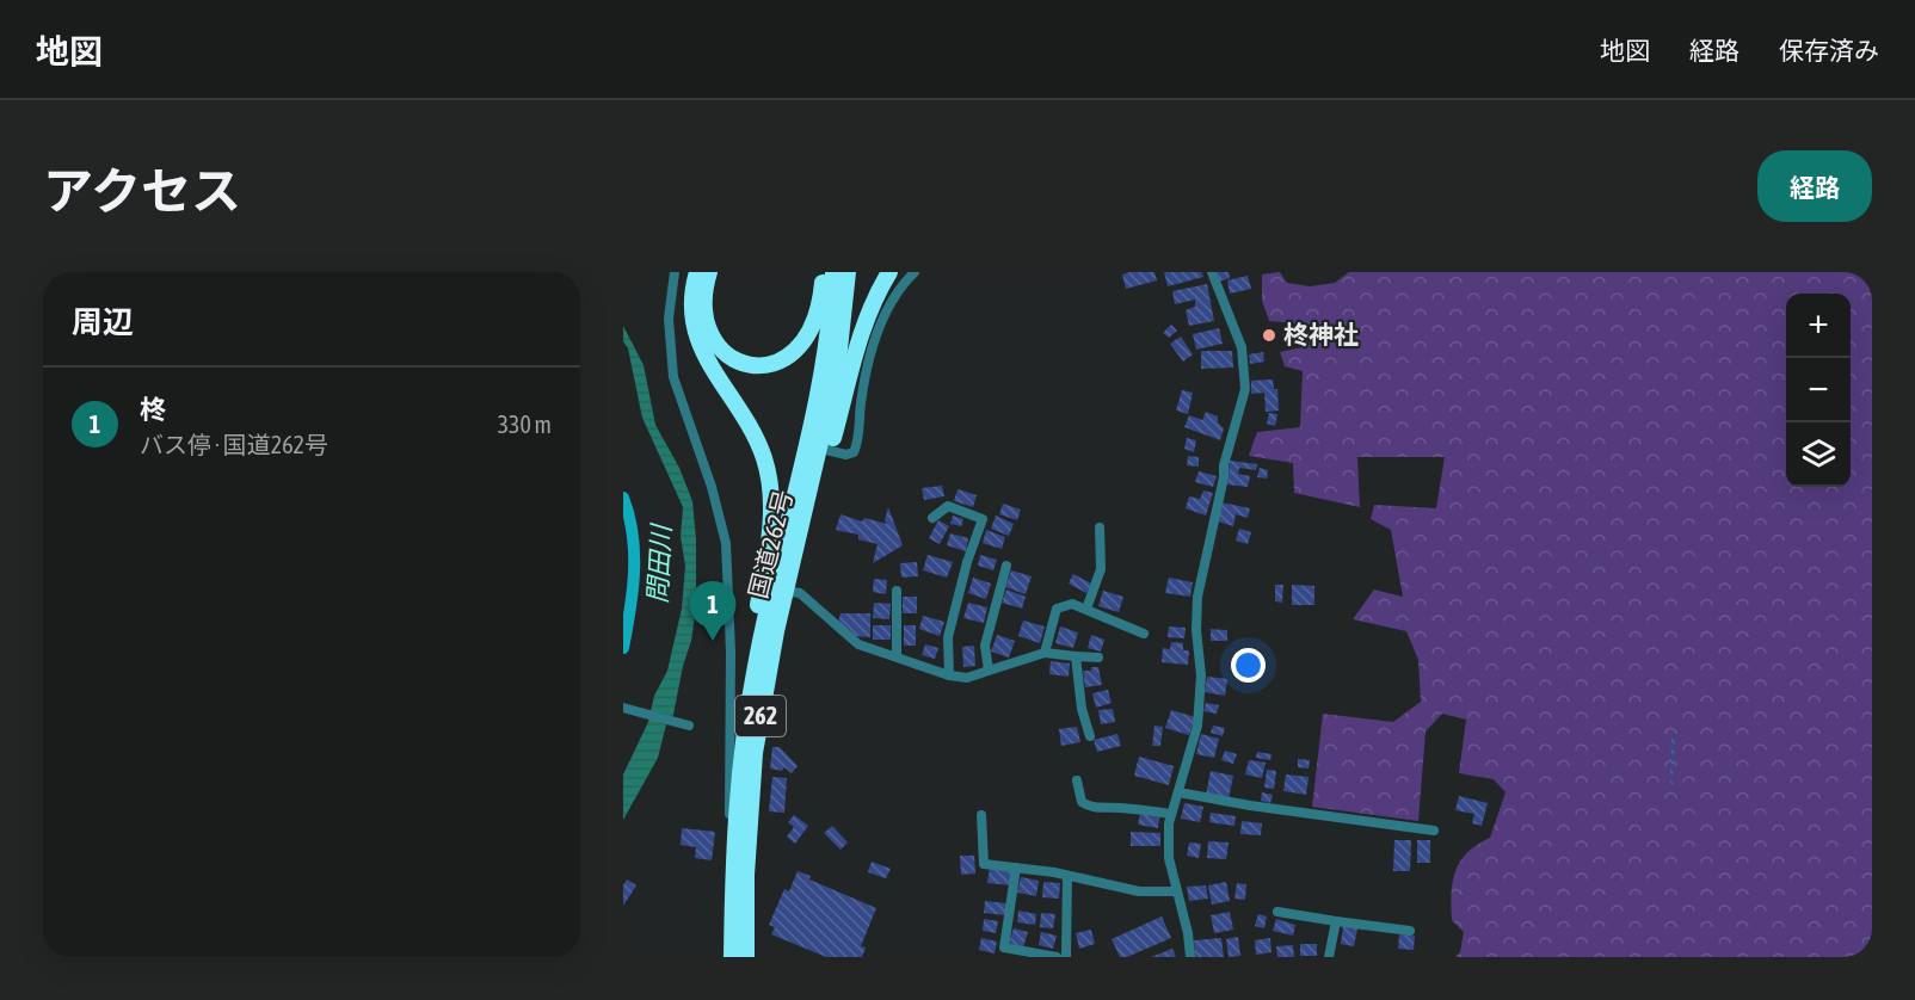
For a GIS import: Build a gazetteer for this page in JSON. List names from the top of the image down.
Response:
{
  "streets": {
    "highway": ["国道262号", "262"]
  },
  "water": ["問田川"],
  "places": ["柊神社"],
  "page": {
    "header": "地図",
    "nav": ["地図", "経路", "保存済み"],
    "title": "アクセス",
    "buttons": "経路",
    "heading": "周辺",
    "map_buttons": ["+", "−"],
    "list": [
      {
        "mark": "1",
        "name": "柊",
        "note": "バス停 · 国道262号",
        "value": "330 m"
      }
    ],
    "pins": "1"
  }
}
